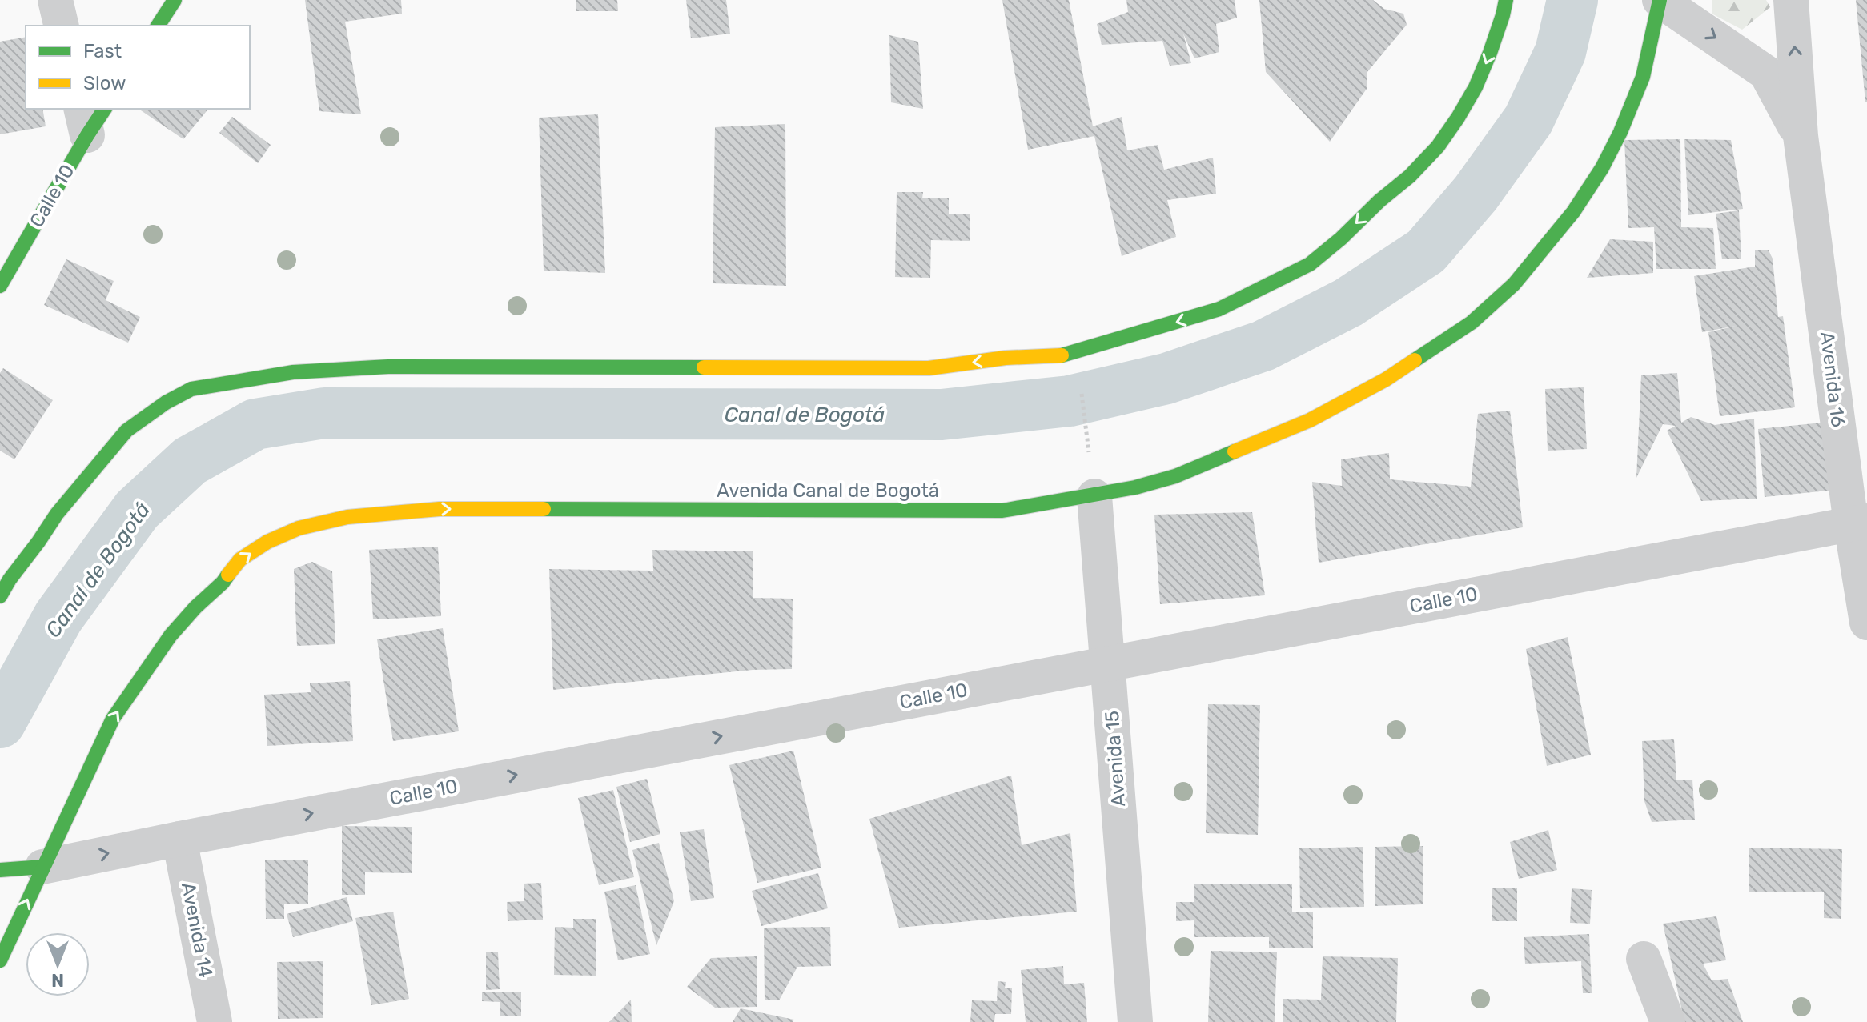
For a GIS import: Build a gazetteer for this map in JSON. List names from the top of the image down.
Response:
{
  "streets": {
    "main road": ["Calle 10", "Avenida Canal de Bogotá"],
    "street": ["Avenida 16", "Avenida 15", "Avenida 14"]
  },
  "crossings": [
    ["Calle 10", "Avenida 16"],
    ["Calle 10", "Avenida Canal de Bogotá"],
    ["Calle 10", "Avenida 15"],
    ["Calle 10", "Avenida 14"],
    ["Avenida 16", "Avenida Canal de Bogotá"],
    ["Avenida Canal de Bogotá", "Avenida 15"]
  ],
  "one_way": ["Calle 10", "Avenida Canal de Bogotá"],
  "water": ["Canal de Bogotá"],
  "legend": ["Fast", "Slow"],
  "north": "bottom"
}
